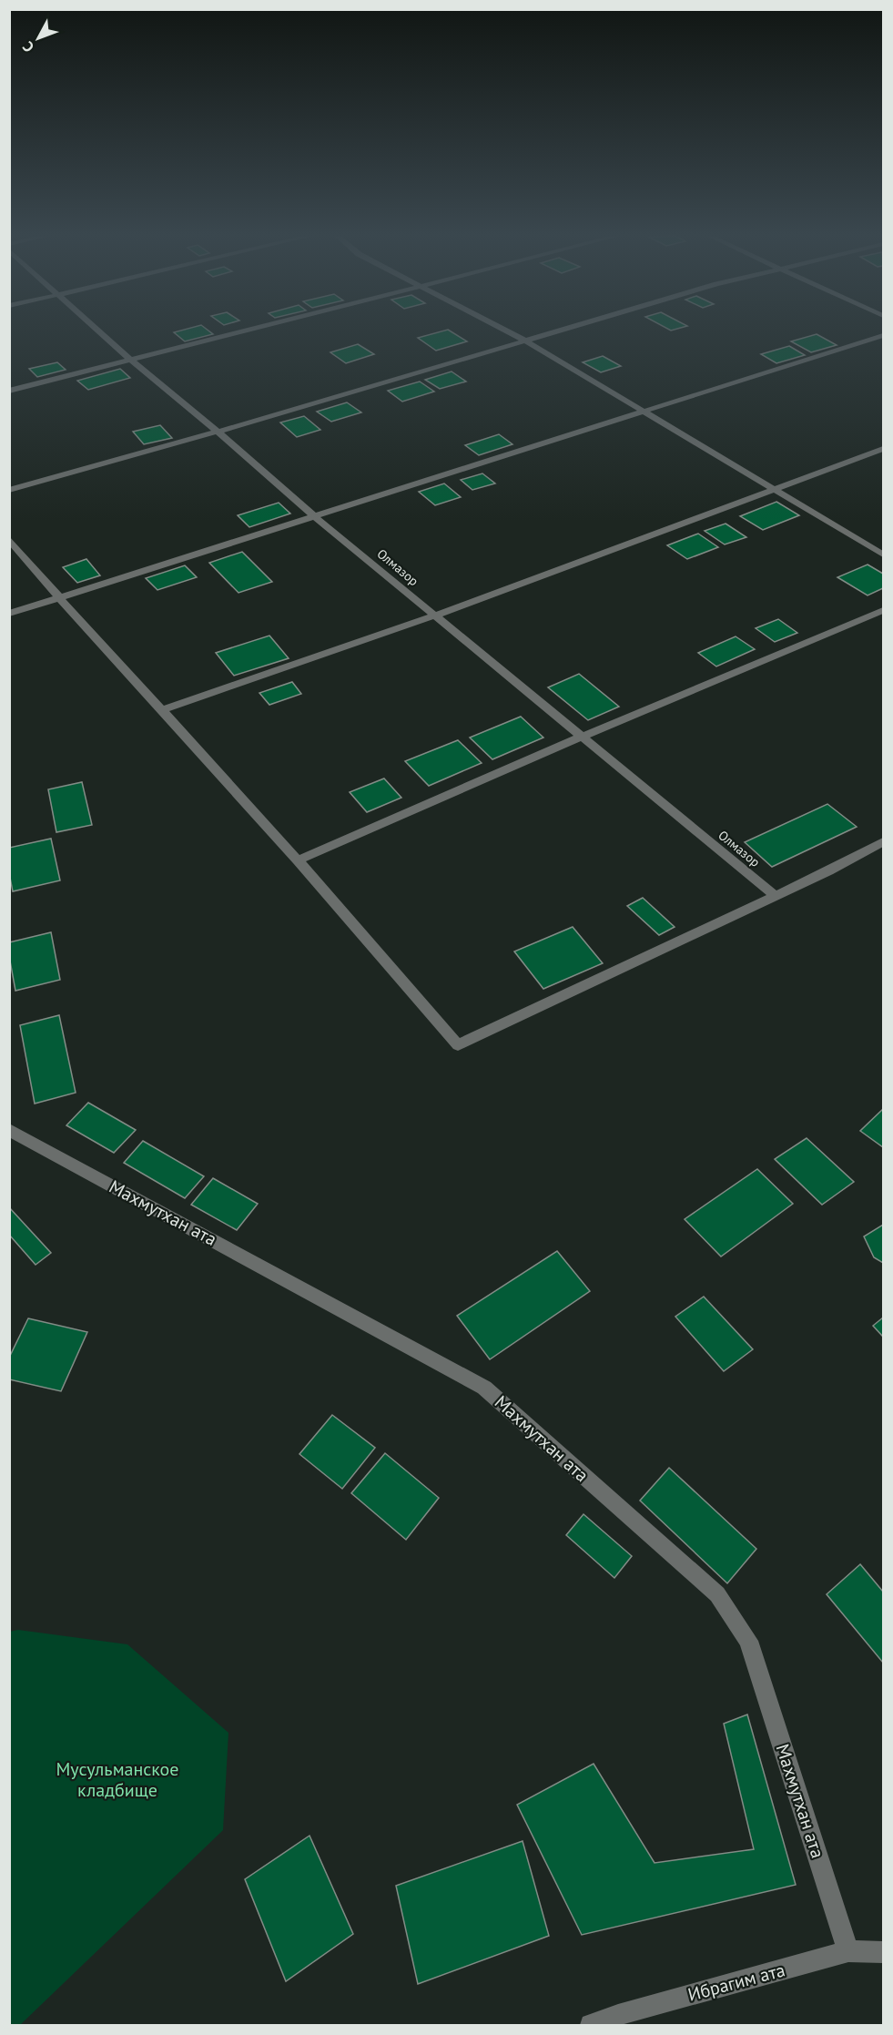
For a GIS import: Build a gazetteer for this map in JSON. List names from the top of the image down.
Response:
{
  "streets": {
    "street": ["Олмазор", "Махмутхан ата", "Ибрагим ата"]
  },
  "crossings": [
    ["Махмутхан ата", "Ибрагим ата"]
  ],
  "parks": ["Мусульманское кладбище"],
  "north": "bottom left"
}
